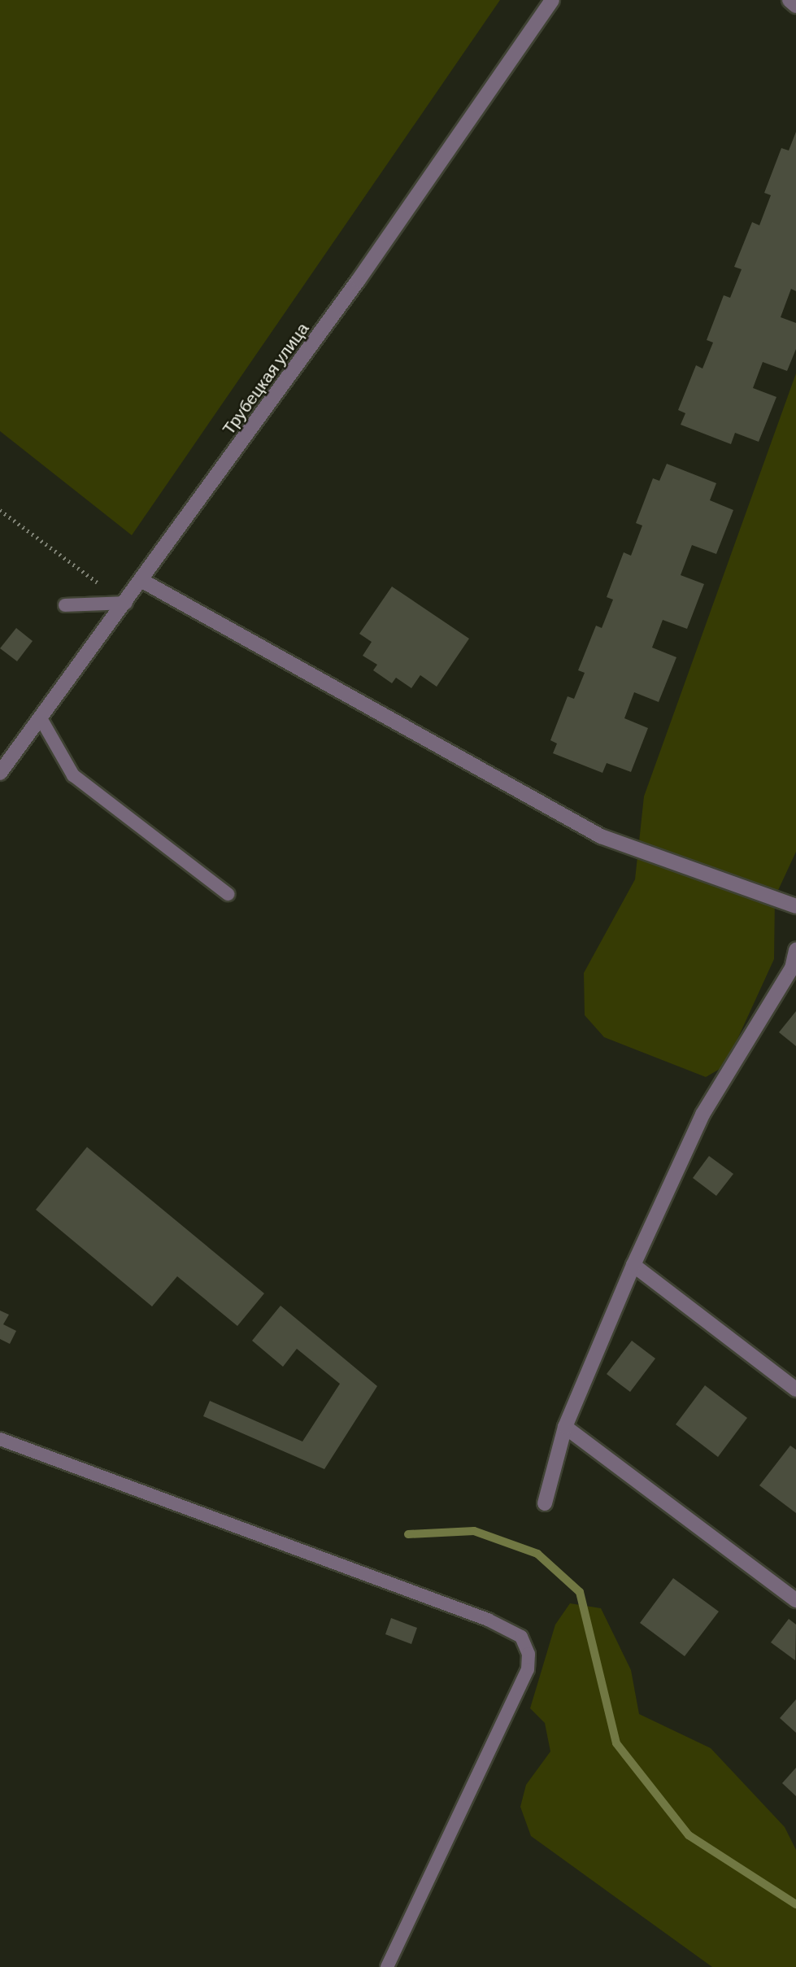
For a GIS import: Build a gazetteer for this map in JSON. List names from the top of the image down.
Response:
{
  "streets": {
    "street": ["Трубецкая улица"]
  }
}
